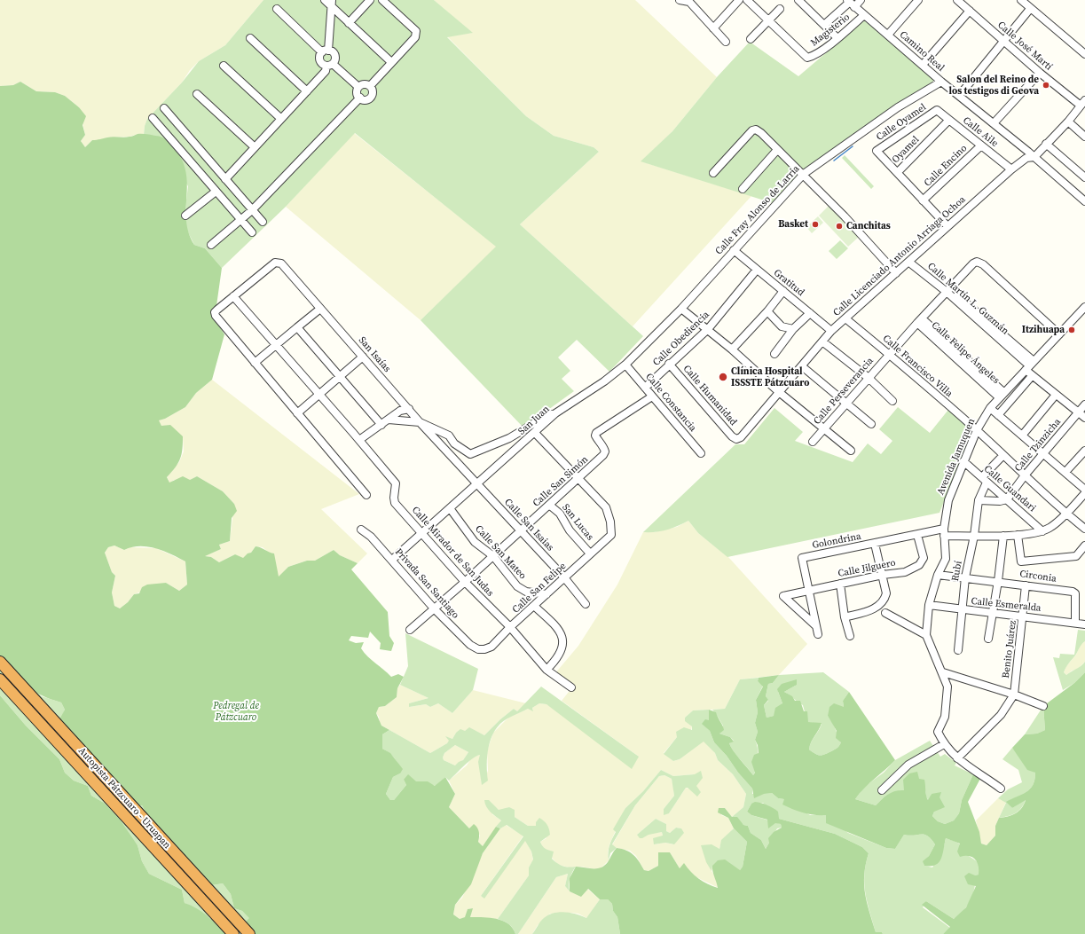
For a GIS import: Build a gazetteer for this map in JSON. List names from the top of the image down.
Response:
{
  "streets": {
    "highway": ["Autopista Pátzcuaro - Uruapan"],
    "street": [
      "Magisterio",
      "Calle José Martí",
      "Camino Real",
      "Calle Oyamel",
      "Calle Aile",
      "Oyamel",
      "Calle Encino",
      "Calle Fray Alonso de Larria",
      "Calle Licenciado Antonio Arriaga Ochoa",
      "Gratitud",
      "Calle Martín L. Guzmán",
      "Calle Obediencia",
      "Calle Felipe Ángeles",
      "San Isaías",
      "Calle Francisco Villa",
      "Calle Perseverancia",
      "Calle Humanidad",
      "Calle Constancia",
      "San Juan",
      "Calle Tzinzicha",
      "Avenida Jamuquen",
      "Calle San Simón",
      "Calle Guandari",
      "San Lucas",
      "Calle San Isaias",
      "Golondrina",
      "Calle Mirador de San Judas",
      "Calle San Mateo",
      "Calle Jilguero",
      "Rubí",
      "Circonia",
      "Privada San Santiago",
      "Calle San Felipe",
      "Calle Esmeralda",
      "Benito Juárez"
    ]
  },
  "crossings": [
    ["Magisterio", "Camino Real"],
    ["Calle José Martí", "Calle Licenciado Antonio Arriaga Ochoa"],
    ["Camino Real", "Calle Fray Alonso de Larria"],
    ["Camino Real", "Calle Licenciado Antonio Arriaga Ochoa"],
    ["Calle Oyamel", "Calle Aile"],
    ["Calle Oyamel", "Oyamel"],
    ["Calle Aile", "Oyamel"],
    ["Calle Aile", "Calle Encino"],
    ["Calle Aile", "Calle Licenciado Antonio Arriaga Ochoa"],
    ["Calle Fray Alonso de Larria", "Gratitud"],
    ["Calle Fray Alonso de Larria", "Calle Constancia"],
    ["Calle Fray Alonso de Larria", "San Juan"],
    ["Calle Licenciado Antonio Arriaga Ochoa", "Gratitud"],
    ["Calle Licenciado Antonio Arriaga Ochoa", "Calle Martín L. Guzmán"],
    ["Calle Licenciado Antonio Arriaga Ochoa", "Calle Francisco Villa"],
    ["Calle Licenciado Antonio Arriaga Ochoa", "Calle Humanidad"],
    ["Gratitud", "Calle Obediencia"],
    ["Calle Martín L. Guzmán", "Calle Perseverancia"],
    ["Calle Martín L. Guzmán", "Calle Tzinzicha"],
    ["Calle Martín L. Guzmán", "Avenida Jamuquen"],
    ["Calle Obediencia", "Calle Humanidad"],
    ["Calle Obediencia", "Calle Constancia"],
    ["Calle Felipe Ángeles", "Calle Perseverancia"],
    ["Calle Felipe Ángeles", "Avenida Jamuquen"],
    ["San Isaías", "Calle San Isaias"],
    ["Calle Francisco Villa", "Calle Perseverancia"],
    ["Calle Francisco Villa", "Calle Tzinzicha"],
    ["Calle Francisco Villa", "Avenida Jamuquen"],
    ["Calle Francisco Villa", "Rubí"],
    ["Calle Perseverancia", "Avenida Jamuquen"],
    ["Calle Constancia", "San Juan"],
    ["Calle Constancia", "Calle San Simón"],
    ["San Juan", "Calle San Isaias"],
    ["San Juan", "Calle Mirador de San Judas"],
    ["San Juan", "Calle San Mateo"],
    ["San Juan", "Privada San Santiago"],
    ["Calle Tzinzicha", "Calle Guandari"],
    ["Avenida Jamuquen", "Calle Guandari"],
    ["Avenida Jamuquen", "Golondrina"],
    ["Avenida Jamuquen", "Circonia"],
    ["Avenida Jamuquen", "Calle Esmeralda"],
    ["Calle San Simón", "San Lucas"],
    ["Calle San Simón", "Calle San Isaias"],
    ["Calle San Simón", "Calle Mirador de San Judas"],
    ["Calle San Simón", "Calle San Mateo"],
    ["Calle San Simón", "Privada San Santiago"],
    ["Calle San Simón", "Calle San Felipe"],
    ["Calle Guandari", "Golondrina"],
    ["Calle Guandari", "Rubí"],
    ["San Lucas", "Calle San Felipe"],
    ["Calle San Isaias", "Calle San Felipe"],
    ["Golondrina", "Calle Jilguero"],
    ["Golondrina", "Rubí"],
    ["Calle Mirador de San Judas", "Calle San Felipe"],
    ["Calle San Mateo", "Calle San Felipe"],
    ["Rubí", "Circonia"],
    ["Rubí", "Calle Esmeralda"],
    ["Circonia", "Calle Esmeralda"],
    ["Circonia", "Benito Juárez"],
    ["Privada San Santiago", "Calle San Felipe"],
    ["Calle Esmeralda", "Benito Juárez"]
  ],
  "parks": ["Pedregal de Pátzcuaro"],
  "places": [
    "Salon del Reino de los testigos di Geova",
    "Basket",
    "Canchitas",
    "Itzihuapa",
    "Clínica Hospital ISSSTE Pátzcuaro"
  ]
}
